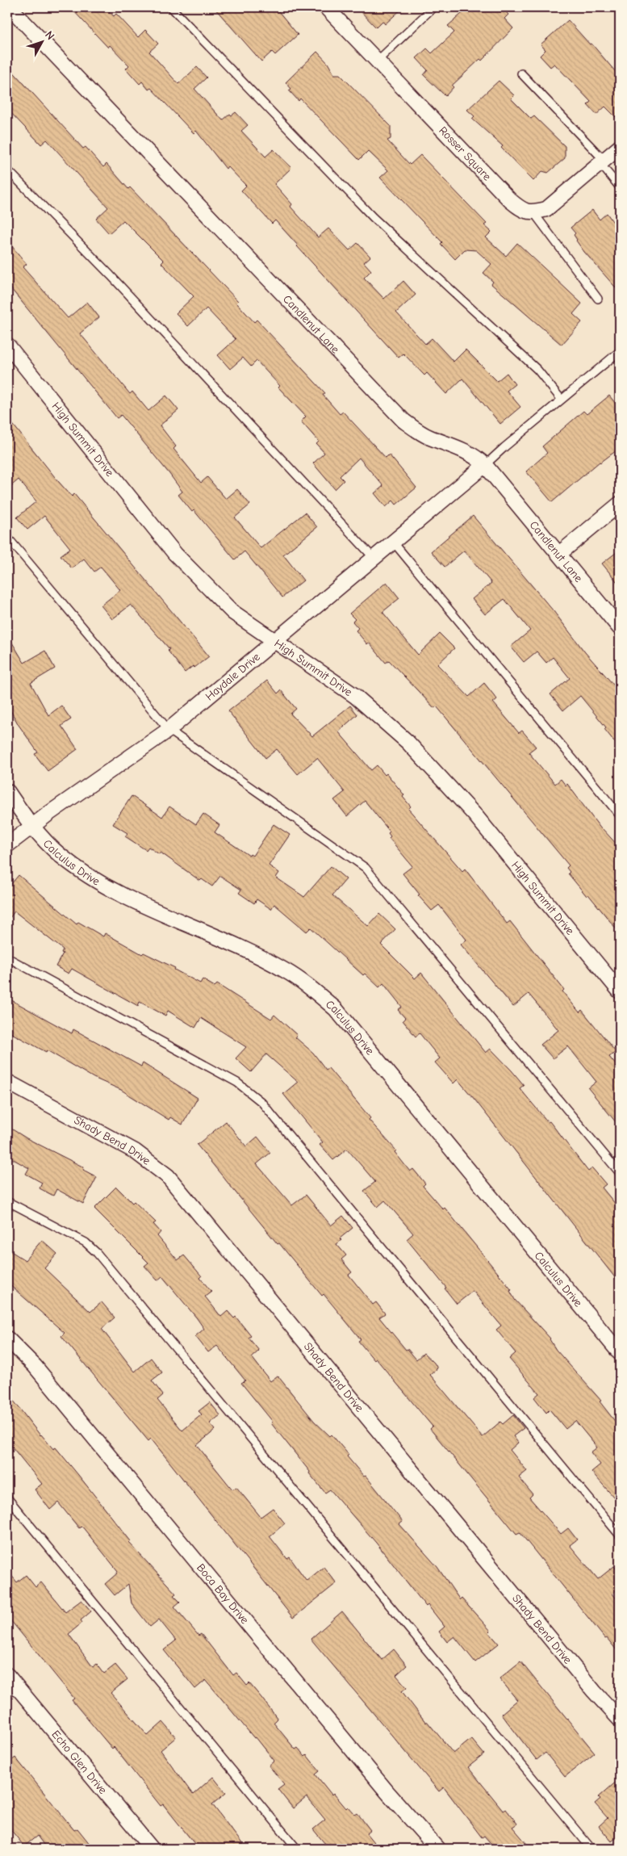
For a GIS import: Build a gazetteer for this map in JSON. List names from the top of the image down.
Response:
{
  "streets": {
    "street": [
      "Rosser Square",
      "Candlenut Lane",
      "High Summit Drive",
      "Haydale Drive",
      "Calculus Drive",
      "Shady Bend Drive",
      "Boca Bay Drive",
      "Echo Glen Drive"
    ]
  },
  "crossings": [
    ["Candlenut Lane", "Haydale Drive"],
    ["High Summit Drive", "Haydale Drive"],
    ["Haydale Drive", "Calculus Drive"]
  ],
  "north": "top right"
}
